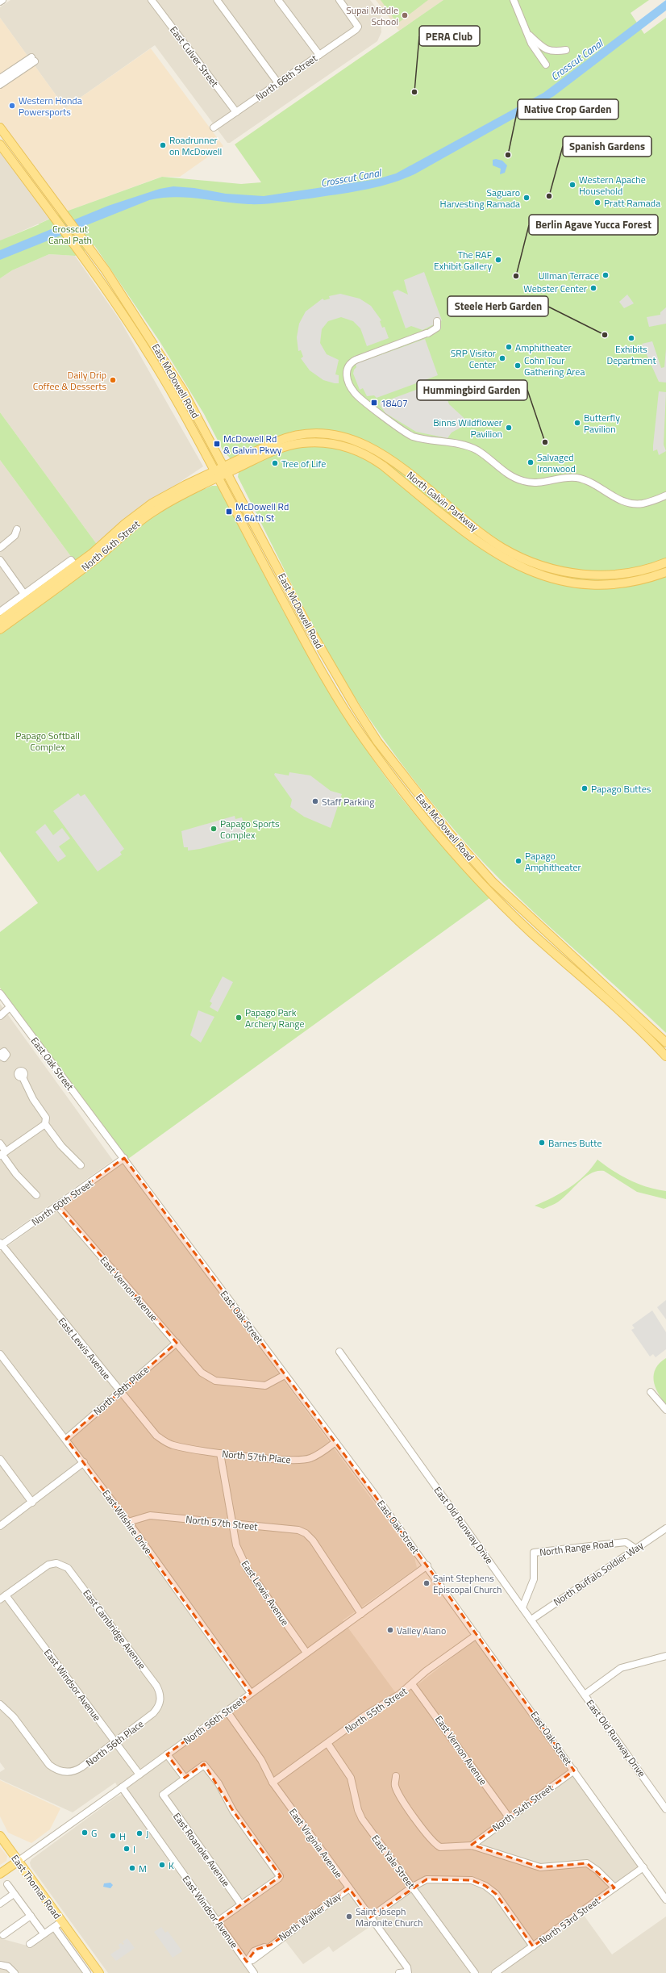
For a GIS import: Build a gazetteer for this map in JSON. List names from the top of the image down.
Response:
{
  "streets": {
    "main road": [
      "East McDowell Road",
      "North Galvin Parkway",
      "North 64th Street",
      "North 56th Street",
      "East Thomas Road"
    ],
    "street": [
      "East Culver Street",
      "North 66th Street",
      "East Oak Street",
      "North 60th Street",
      "East Vernon Avenue",
      "East Lewis Avenue",
      "North 58th Place",
      "North 57th Place",
      "East Wilshire Drive",
      "North 57th Street",
      "East Old Runway Drive",
      "North Range Road",
      "North Buffalo Soldier Way",
      "East Cambridge Avenue",
      "East Windsor Avenue",
      "North 55th Street",
      "North 56th Place",
      "North 54th Street",
      "East Virginia Avenue",
      "East Roanoke Avenue",
      "East Yale Street",
      "North Walker Way",
      "North 53rd Street"
    ]
  },
  "crossings": [
    ["East Culver Street", "North 66th Street"],
    ["East McDowell Road", "North Galvin Parkway"],
    ["East McDowell Road", "North 64th Street"],
    ["North Galvin Parkway", "North 64th Street"],
    ["East Oak Street", "North 60th Street"],
    ["East Oak Street", "East Vernon Avenue"],
    ["East Oak Street", "North 57th Place"],
    ["East Oak Street", "North 55th Street"],
    ["East Oak Street", "North 56th Street"],
    ["East Oak Street", "North 54th Street"],
    ["East Oak Street", "North 53rd Street"],
    ["North 60th Street", "East Vernon Avenue"],
    ["North 60th Street", "East Lewis Avenue"],
    ["East Vernon Avenue", "North 58th Place"],
    ["East Vernon Avenue", "North 55th Street"],
    ["East Vernon Avenue", "North 54th Street"],
    ["East Lewis Avenue", "North 58th Place"],
    ["East Lewis Avenue", "North 57th Place"],
    ["East Lewis Avenue", "North 57th Street"],
    ["East Lewis Avenue", "North 56th Street"],
    ["North 58th Place", "East Wilshire Drive"],
    ["East Wilshire Drive", "North 57th Street"],
    ["East Wilshire Drive", "North 56th Street"],
    ["North 57th Street", "North 56th Street"],
    ["East Old Runway Drive", "North Range Road"],
    ["East Old Runway Drive", "North Buffalo Soldier Way"],
    ["North Range Road", "North Buffalo Soldier Way"],
    ["East Cambridge Avenue", "East Windsor Avenue"],
    ["East Cambridge Avenue", "North 56th Place"],
    ["East Windsor Avenue", "North 56th Street"],
    ["East Windsor Avenue", "North 56th Place"],
    ["East Windsor Avenue", "North Walker Way"],
    ["North 55th Street", "East Virginia Avenue"],
    ["North 55th Street", "East Yale Street"],
    ["North 56th Street", "East Virginia Avenue"],
    ["North 56th Street", "East Thomas Road"],
    ["East Virginia Avenue", "North Walker Way"]
  ],
  "water": ["Crosscut Canal"],
  "parks": ["Crosscut Canal Path", "Papago Softball Complex"],
  "places": {
    "other": [
      "Supai Middle School",
      "PERA Club",
      "Western Honda Powersports",
      "Roadrunner on McDowell",
      "Native Crop Garden",
      "Western Apache Household",
      "Spanish Gardens",
      "Saguaro Harvesting Ramada",
      "Pratt Ramada",
      "The RAF Exhibit Gallery",
      "Ullman Terrace",
      "Berlin Agave Yucca Forest",
      "Webster Center",
      "Steele Herb Garden",
      "Exhibits Department",
      "Amphitheater",
      "SRP Visitor Center",
      "Cohn Tour Gathering Area",
      "Daily Drip Coffee & Desserts",
      "Butterfly Pavilion",
      "Binns Wildflower Pavilion",
      "Hummingbird Garden",
      "Salvaged Ironwood",
      "Tree of Life",
      "Papago Buttes",
      "Staff Parking",
      "Papago Sports Complex",
      "Papago Amphitheater",
      "Papago Park Archery Range",
      "Barnes Butte",
      "Saint Stephens Episcopal Church",
      "Valley Alano",
      "G",
      "J",
      "H",
      "I",
      "K",
      "M",
      "Saint Joseph Maronite Church"
    ],
    "transit": ["18407", "McDowell Rd & Galvin Pkwy", "McDowell Rd & 64th St"]
  }
}
